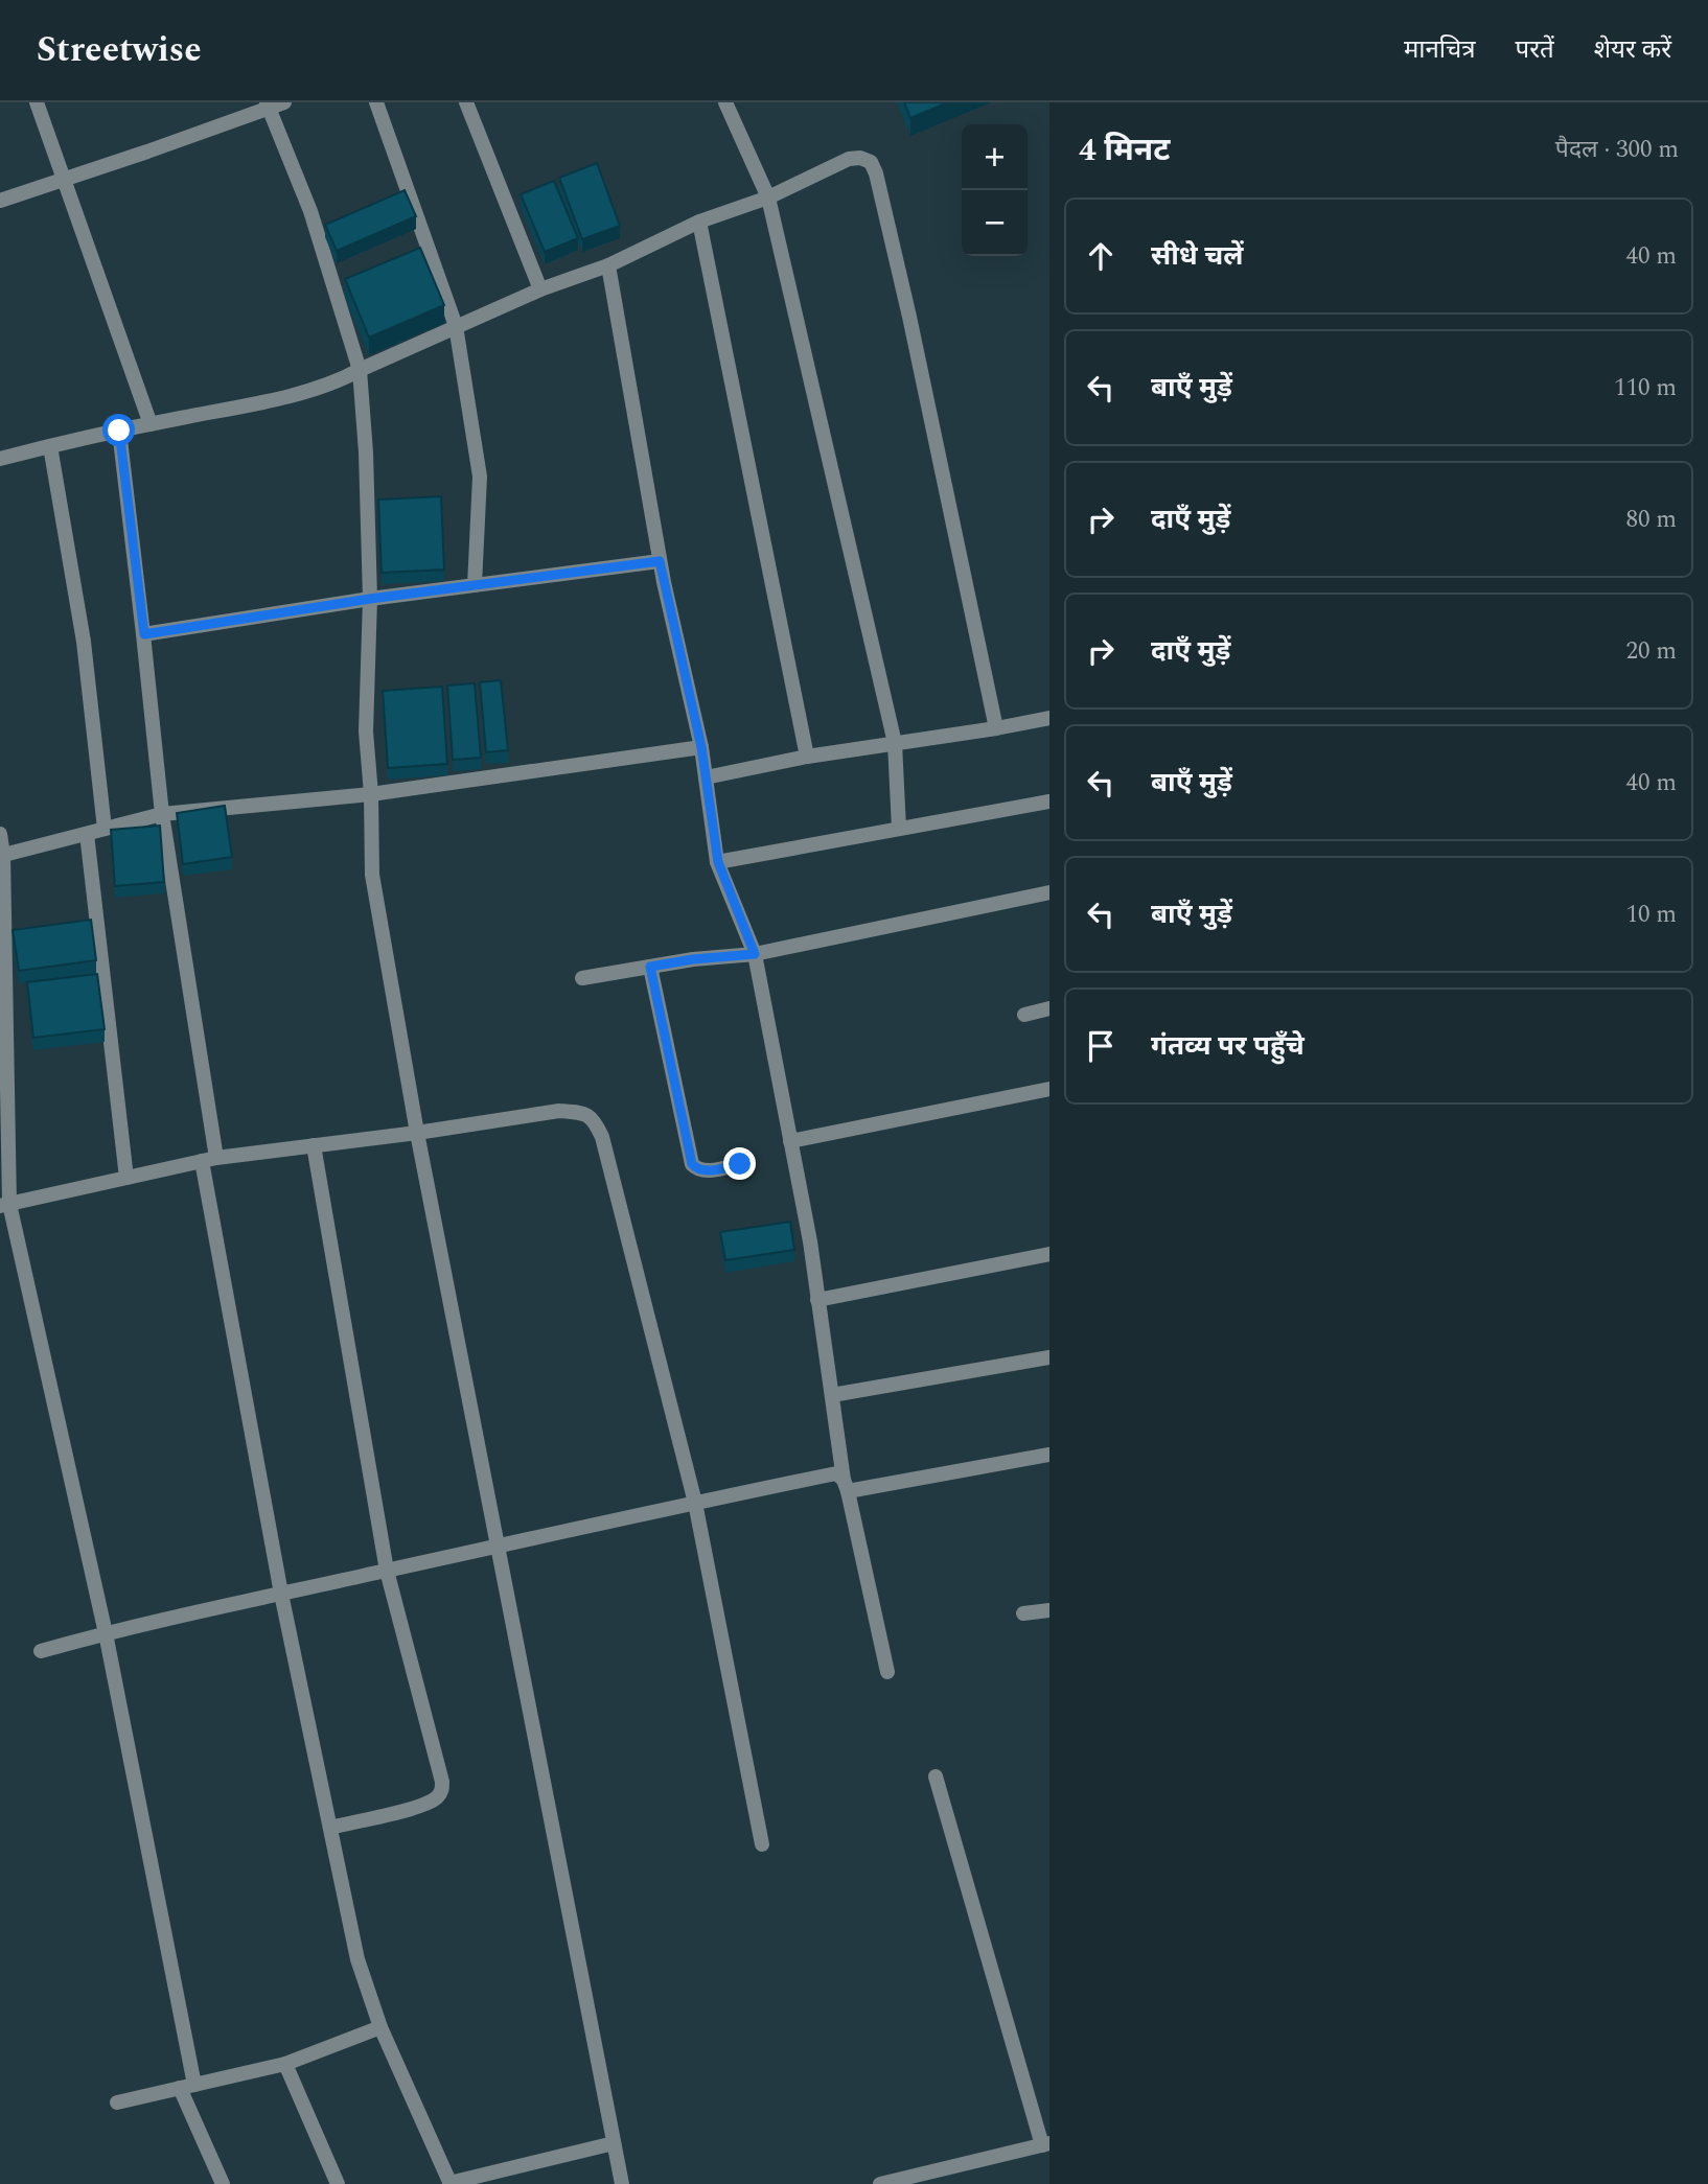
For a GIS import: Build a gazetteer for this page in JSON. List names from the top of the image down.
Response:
{
  "page": {
    "header": "Streetwise",
    "nav": ["मानचित्र", "परतें", "शेयर करें"],
    "heading": ["4 मिनट", "पैदल · 300 m"],
    "map_buttons": ["+", "−"],
    "list": [
      ["सीधे चलें", "40 m"],
      ["बाएँ मुड़ें", "110 m"],
      ["दाएँ मुड़ें", "80 m"],
      ["दाएँ मुड़ें", "20 m"],
      ["बाएँ मुड़ें", "40 m"],
      ["बाएँ मुड़ें", "10 m"],
      "गंतव्य पर पहुँचे"
    ]
  }
}
